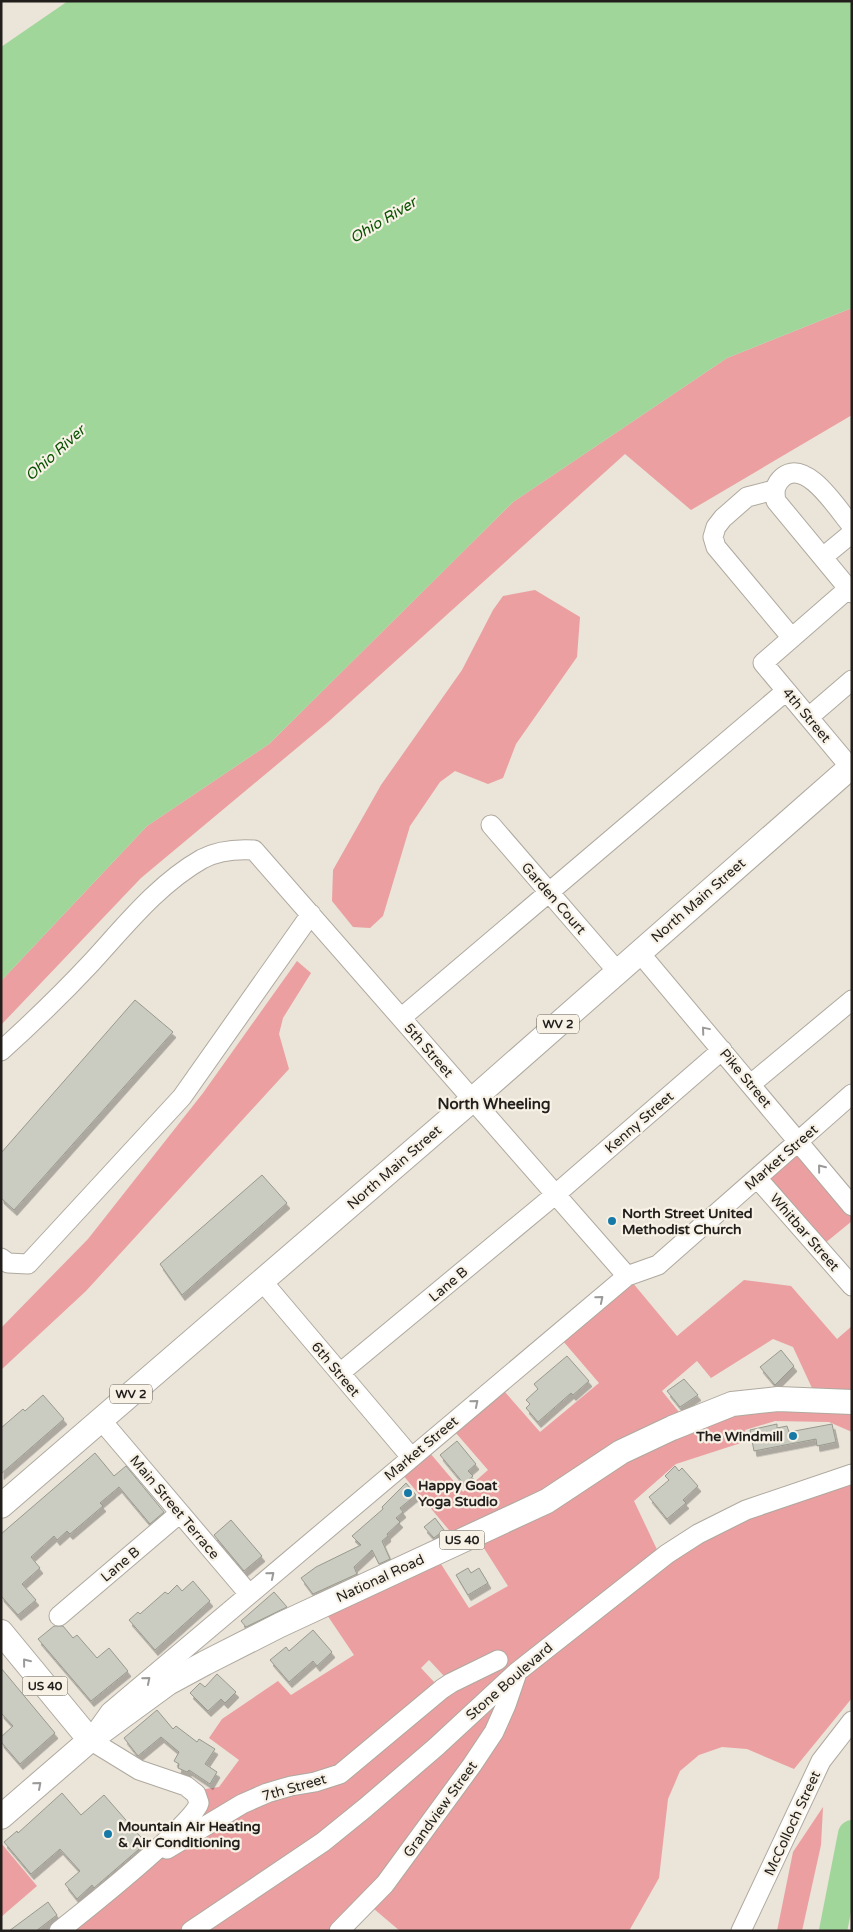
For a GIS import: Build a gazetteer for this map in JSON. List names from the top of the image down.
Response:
{
  "streets": {
    "main road": [
      "North Main Street",
      "WV 2",
      "Market Street",
      "US 40",
      "National Road"
    ],
    "street": [
      "4th Street",
      "Garden Court",
      "5th Street",
      "Pike Street",
      "Kenny Street",
      "Whitbar Street",
      "Lane B",
      "6th Street",
      "Main Street Terrace",
      "Stone Boulevard",
      "7th Street",
      "Grandview Street",
      "McColloch Street"
    ]
  },
  "crossings": [
    ["4th Street", "North Main Street"],
    ["Garden Court", "North Main Street"],
    ["North Main Street", "5th Street"],
    ["North Main Street", "Pike Street"],
    ["North Main Street", "6th Street"],
    ["North Main Street", "Main Street Terrace"],
    ["5th Street", "Kenny Street"],
    ["5th Street", "Market Street"],
    ["5th Street", "Lane B"],
    ["Pike Street", "Kenny Street"],
    ["Pike Street", "Market Street"],
    ["Kenny Street", "Lane B"],
    ["Market Street", "Whitbar Street"],
    ["Market Street", "6th Street"],
    ["Market Street", "Main Street Terrace"],
    ["Market Street", "US 40"],
    ["Market Street", "National Road"],
    ["Lane B", "6th Street"],
    ["Lane B", "Main Street Terrace"],
    ["US 40", "National Road"],
    ["Stone Boulevard", "Grandview Street"]
  ],
  "one_way": ["Pike Street", "Market Street"],
  "districts": ["North Wheeling"],
  "water": ["Ohio River"],
  "places": [
    "North Street United Methodist Church",
    "The Windmill",
    "Happy Goat Yoga Studio",
    "Mountain Air Heating & Air Conditioning"
  ]
}
